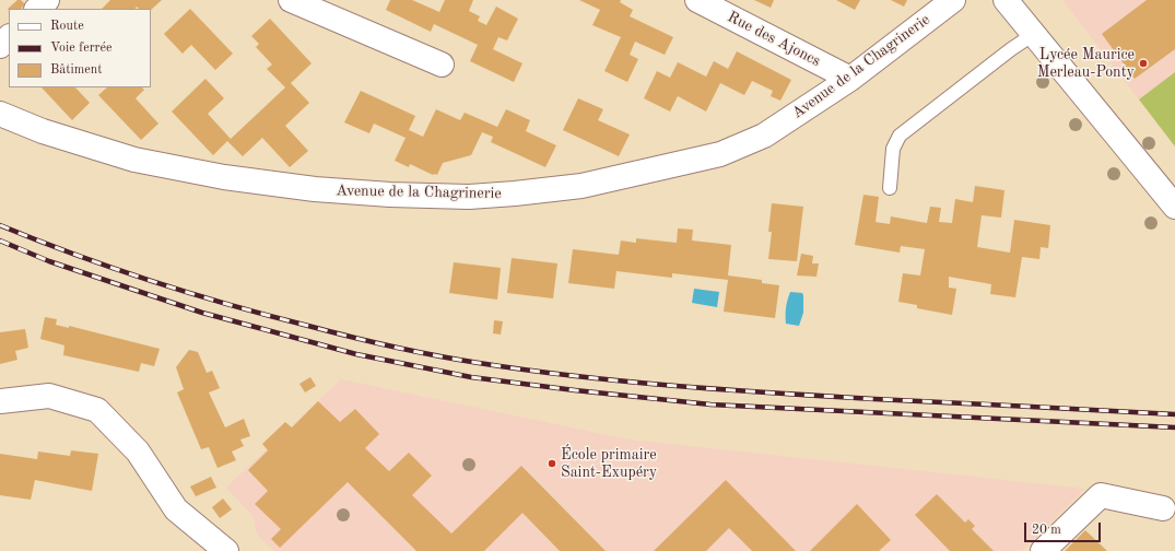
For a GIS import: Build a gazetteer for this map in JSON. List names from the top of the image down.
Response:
{
  "streets": {
    "street": ["Rue des Ajoncs", "Avenue de la Chagrinerie"]
  },
  "crossings": [
    ["Rue des Ajoncs", "Avenue de la Chagrinerie"]
  ],
  "places": ["Lycée Maurice Merleau-Ponty", "École primaire Saint-Exupéry"],
  "legend": ["Route", "Voie ferrée", "Bâtiment"],
  "scale_bar": "20 m"
}
